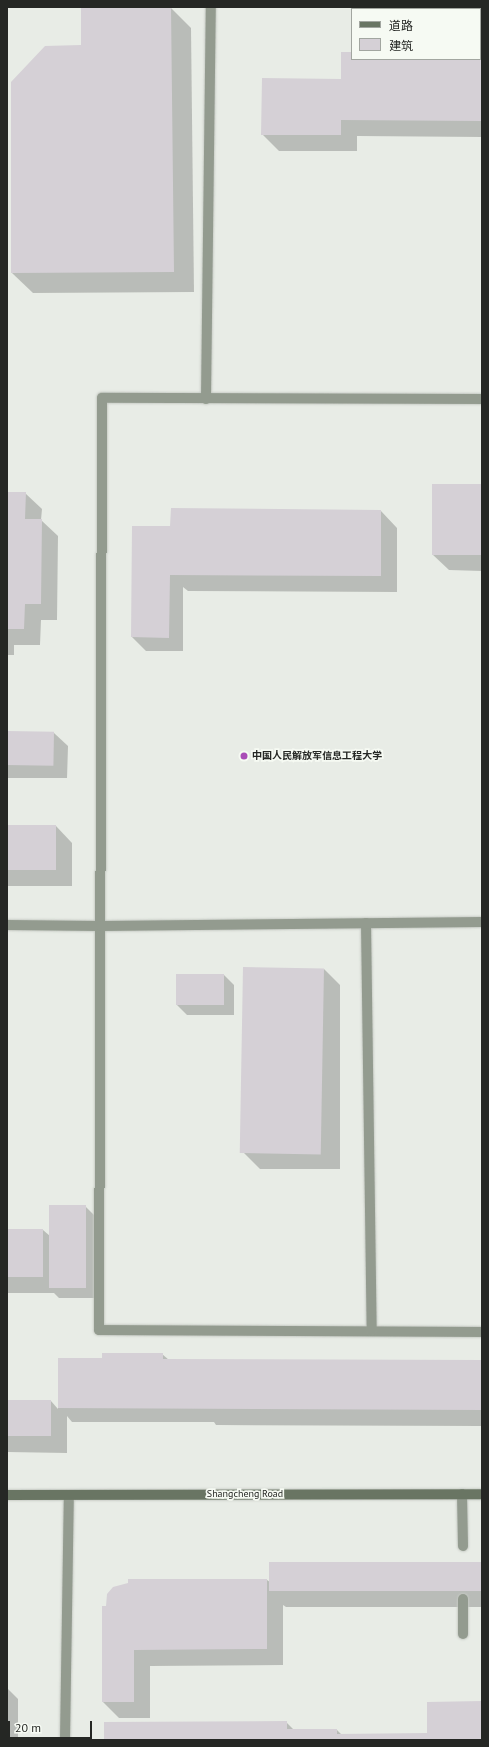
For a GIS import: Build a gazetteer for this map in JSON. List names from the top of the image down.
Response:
{
  "streets": {
    "street": ["Shangcheng Road"]
  },
  "places": ["中国人民解放军信息工程大学"],
  "legend": ["道路", "建筑"],
  "scale_bar": "20 m"
}
